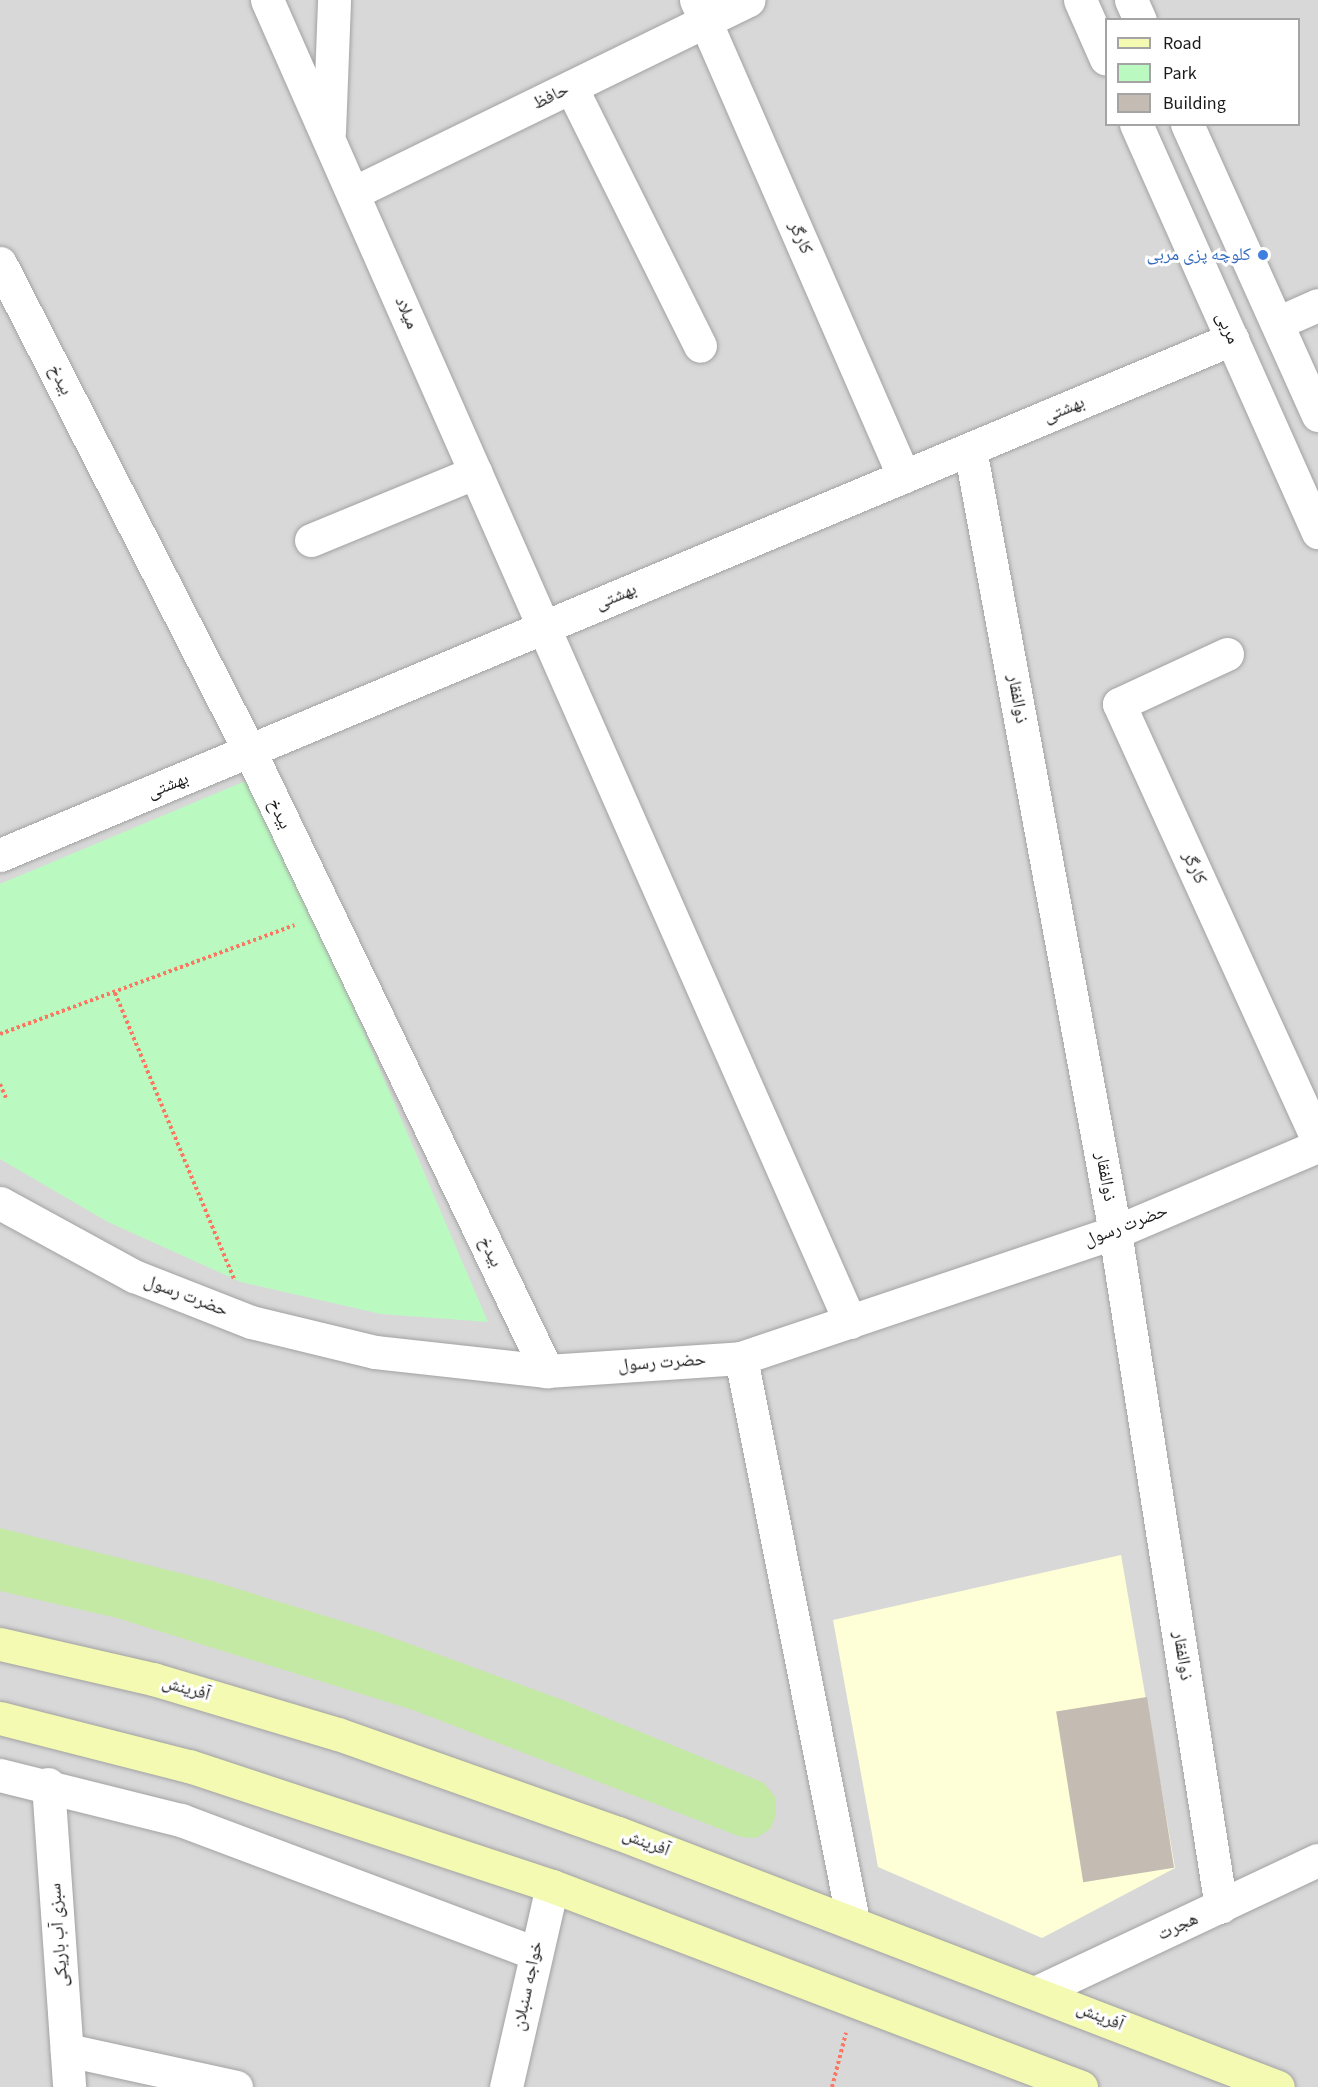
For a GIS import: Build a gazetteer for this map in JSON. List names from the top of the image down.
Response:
{
  "streets": {
    "main road": ["آفرینش"],
    "street": [
      "حافظ",
      "کارگر",
      "میلاد",
      "مربی",
      "بیدخ",
      "بهشتی",
      "ذوالفقار",
      "حضرت رسول",
      "هجرت",
      "سبزی آب باریکی",
      "خواجه سنبلان"
    ]
  },
  "crossings": [
    ["حافظ", "کارگر"],
    ["حافظ", "میلاد"],
    ["کارگر", "بهشتی"],
    ["میلاد", "بهشتی"],
    ["میلاد", "حضرت رسول"],
    ["مربی", "بهشتی"],
    ["بیدخ", "بهشتی"],
    ["بیدخ", "حضرت رسول"],
    ["بهشتی", "ذوالفقار"],
    ["ذوالفقار", "حضرت رسول"],
    ["ذوالفقار", "هجرت"],
    ["آفرینش", "هجرت"]
  ],
  "places": ["کلوچه پزی مربی"],
  "legend": ["Road", "Park", "Building"]
}
